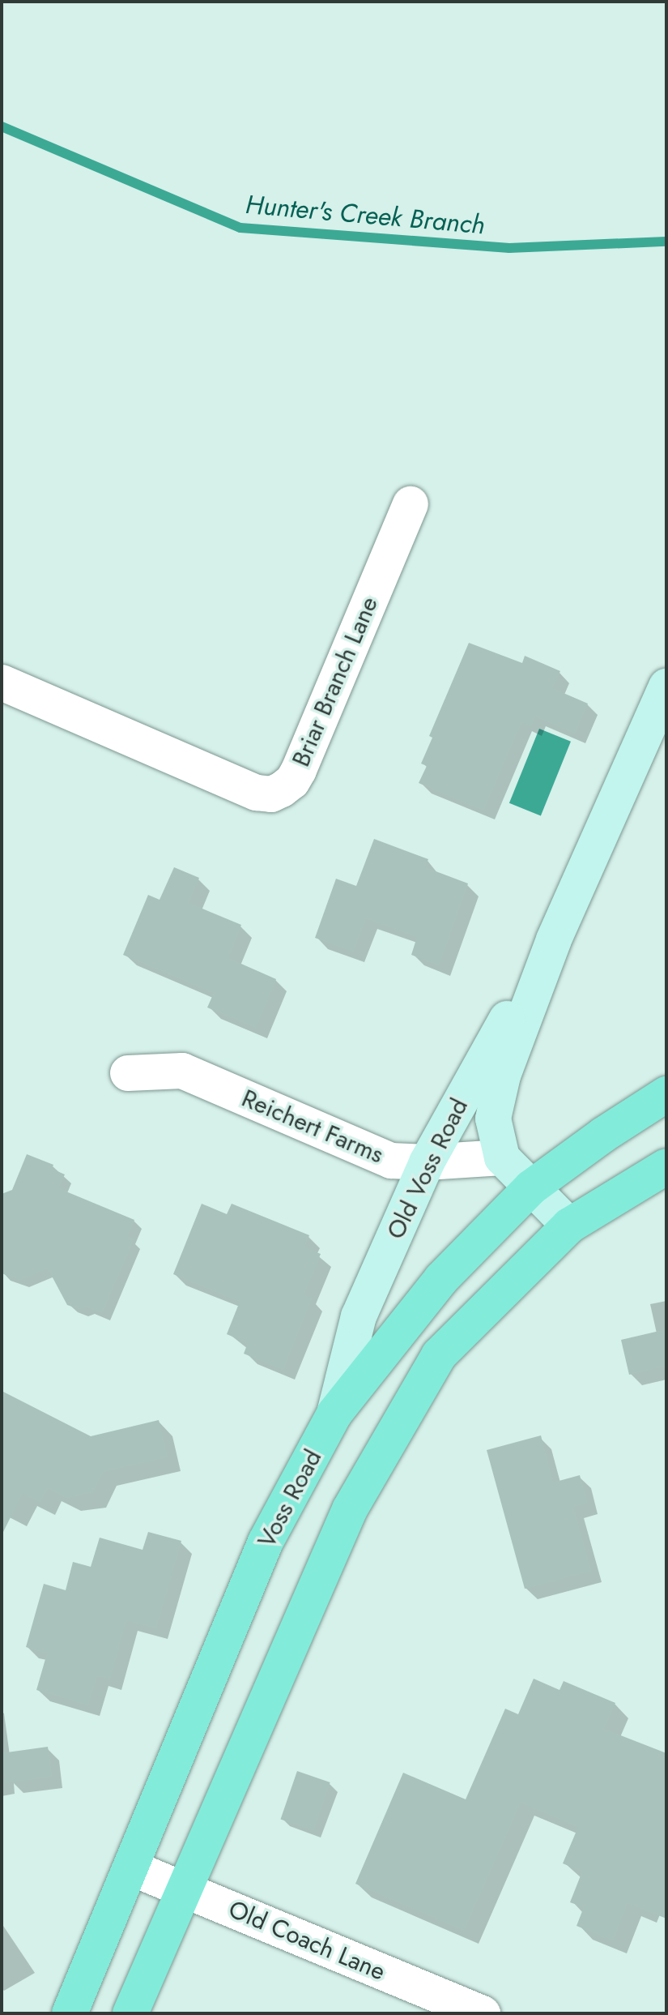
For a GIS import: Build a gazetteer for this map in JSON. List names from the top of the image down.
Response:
{
  "streets": {
    "main road": ["Voss Road"],
    "street": [
      "Briar Branch Lane",
      "Reichert Farms",
      "Old Voss Road",
      "Old Coach Lane"
    ]
  },
  "crossings": [
    ["Reichert Farms", "Old Voss Road"],
    ["Old Voss Road", "Voss Road"],
    ["Voss Road", "Old Coach Lane"]
  ],
  "water": ["Hunter's Creek Branch"]
}
